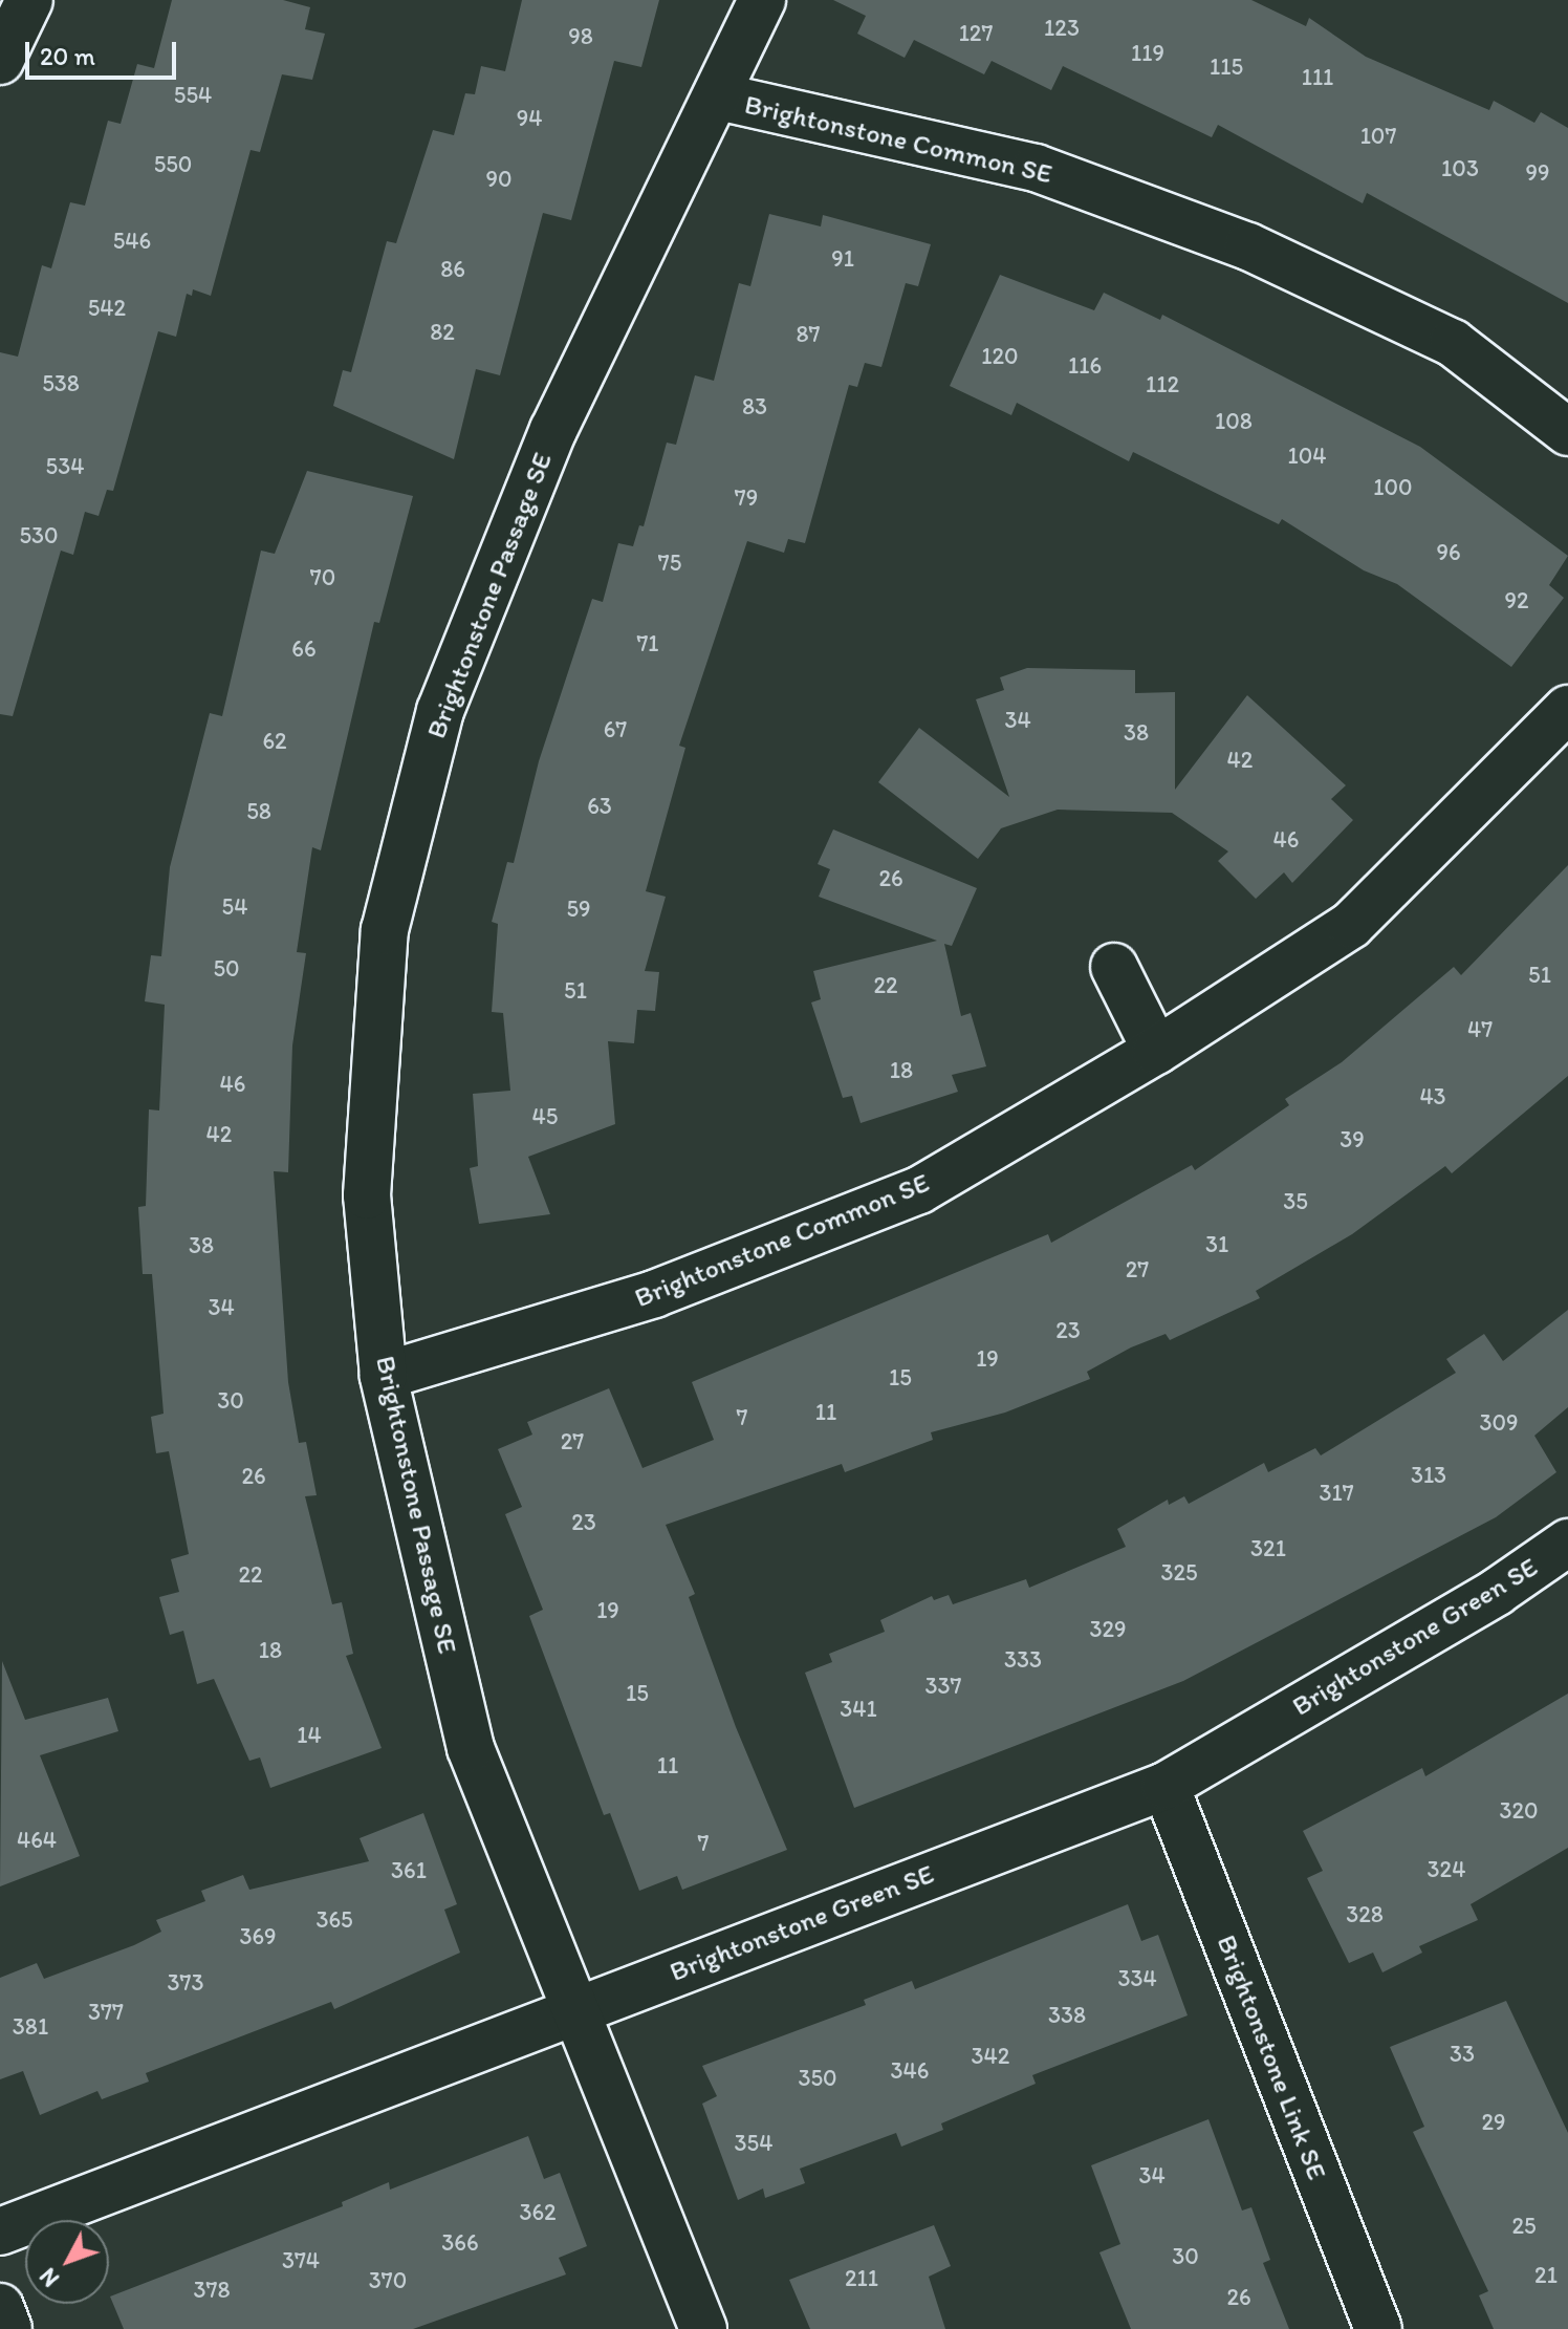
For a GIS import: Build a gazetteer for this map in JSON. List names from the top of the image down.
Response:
{
  "streets": {
    "street": [
      "Brightonstone Common SE",
      "Brightonstone Passage SE",
      "Brightonstone Green SE",
      "Brightonstone Link SE"
    ]
  },
  "crossings": [
    ["Brightonstone Common SE", "Brightonstone Passage SE"],
    ["Brightonstone Passage SE", "Brightonstone Green SE"],
    ["Brightonstone Green SE", "Brightonstone Link SE"]
  ],
  "house_numbers": [
    "123",
    "127",
    "98",
    "119",
    "115",
    "111",
    "554",
    "94",
    "107",
    "550",
    "103",
    "99",
    "90",
    "546",
    "91",
    "86",
    "542",
    "82",
    "87",
    "120",
    "116",
    "538",
    "112",
    "83",
    "108",
    "104",
    "534",
    "100",
    "79",
    "530",
    "96",
    "75",
    "70",
    "92",
    "71",
    "66",
    "34",
    "67",
    "38",
    "62",
    "42",
    "63",
    "58",
    "46",
    "26",
    "54",
    "59",
    "50",
    "51",
    "22",
    "51",
    "47",
    "18",
    "46",
    "43",
    "45",
    "42",
    "39",
    "35",
    "31",
    "38",
    "27",
    "34",
    "23",
    "19",
    "15",
    "30",
    "11",
    "7",
    "309",
    "27",
    "313",
    "26",
    "317",
    "23",
    "321",
    "325",
    "22",
    "19",
    "329",
    "18",
    "333",
    "337",
    "15",
    "341",
    "14",
    "11",
    "320",
    "464",
    "7",
    "324",
    "361",
    "328",
    "365",
    "369",
    "334",
    "373",
    "377",
    "338",
    "381",
    "33",
    "342",
    "346",
    "350",
    "29",
    "354",
    "34",
    "362",
    "25",
    "366",
    "30",
    "374",
    "21",
    "211",
    "370",
    "378",
    "26"
  ],
  "scale_bar": "20 m",
  "north": "bottom left"
}
